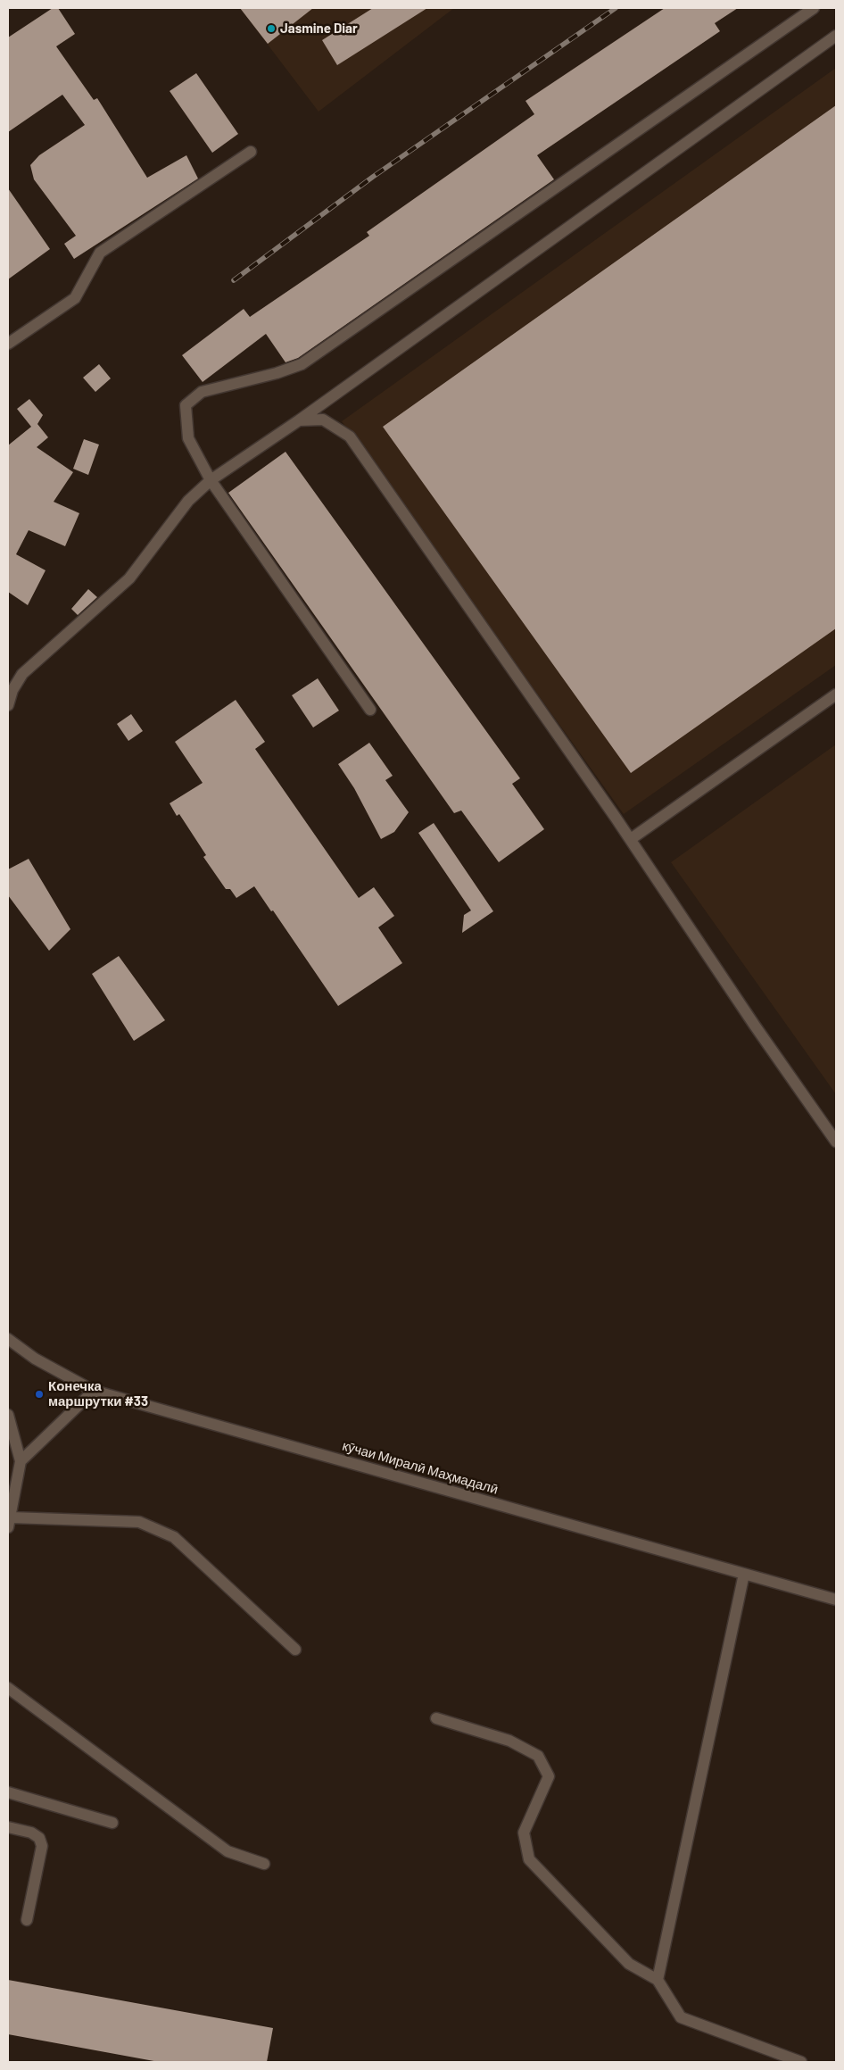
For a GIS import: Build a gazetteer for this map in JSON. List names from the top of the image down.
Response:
{
  "streets": {
    "street": ["кӯчаи Миралӣ Маҳмадалӣ"]
  },
  "places": ["Jasmine Diar", "Конечка маршрутки #33"]
}
